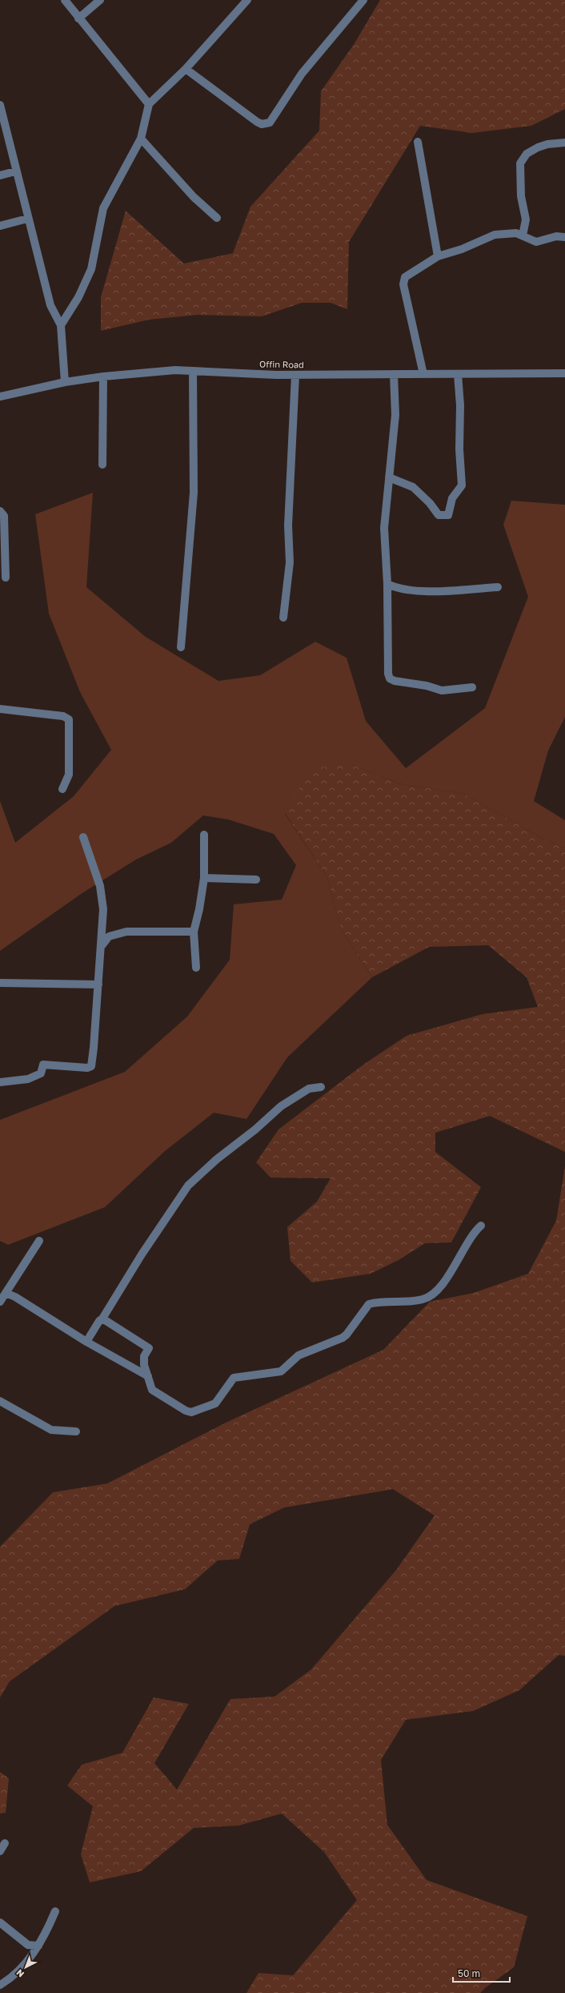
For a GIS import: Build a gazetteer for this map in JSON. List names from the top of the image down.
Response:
{
  "streets": {
    "street": ["Offin Road"]
  },
  "scale_bar": "50 m",
  "north": "bottom left"
}
